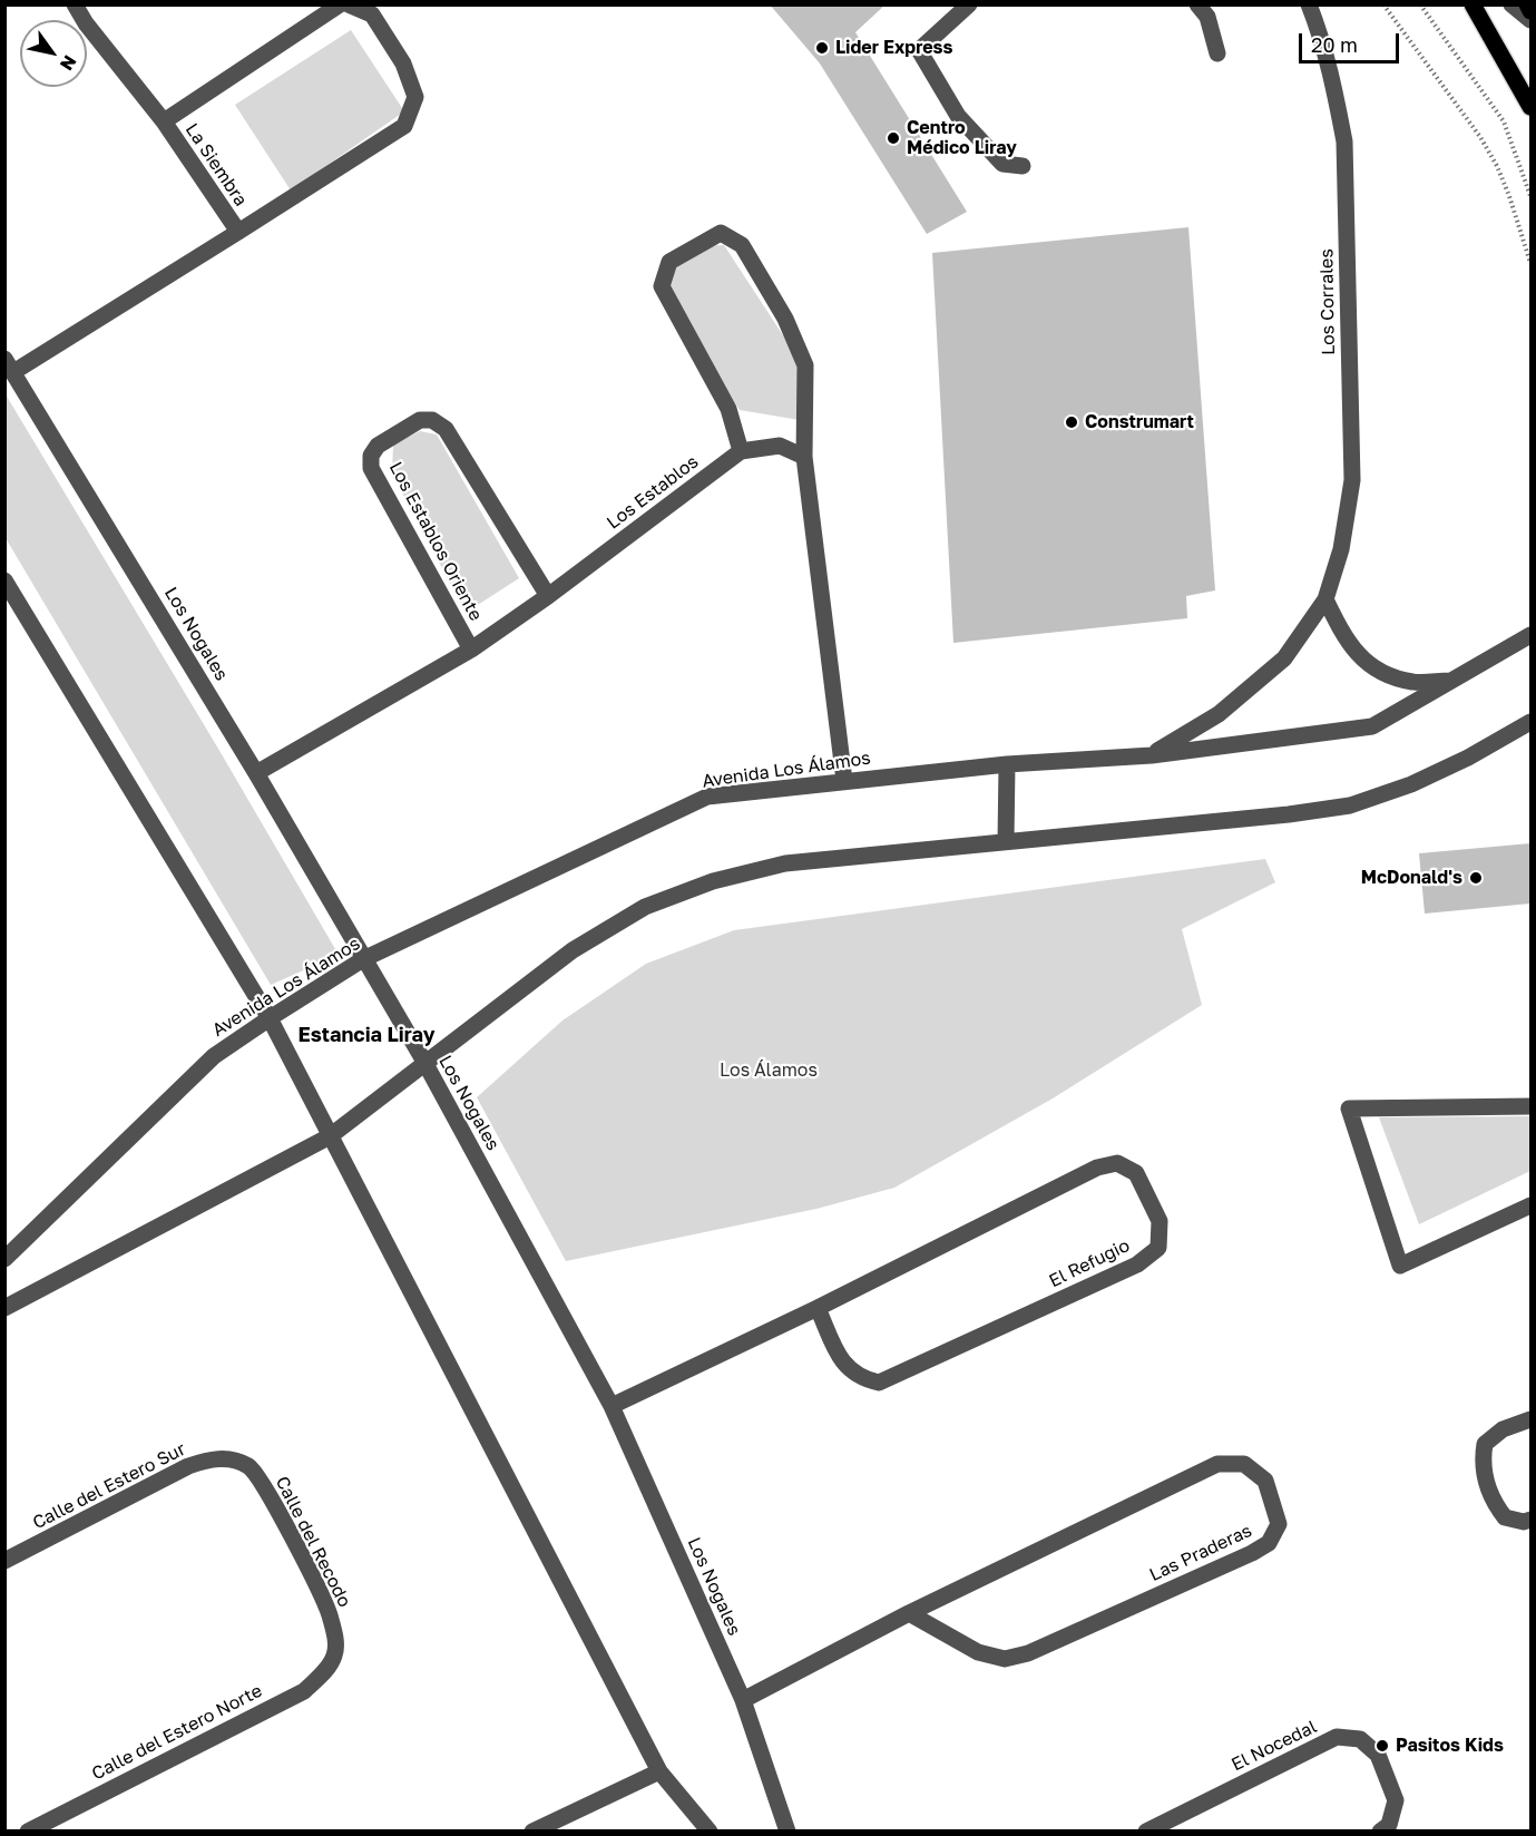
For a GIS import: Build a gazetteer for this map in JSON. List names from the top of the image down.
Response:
{
  "streets": {
    "street": [
      "La Siembra",
      "Los Corrales",
      "Los Establos",
      "Los Establos Oriente",
      "Los Nogales",
      "Avenida Los Álamos",
      "El Refugio",
      "Calle del Estero Sur",
      "Calle del Recodo",
      "Las Praderas",
      "Calle del Estero Norte",
      "El Nocedal"
    ]
  },
  "crossings": [
    ["La Siembra", "Los Nogales"],
    ["Los Corrales", "Avenida Los Álamos"],
    ["Los Establos", "Los Establos Oriente"],
    ["Los Establos", "Los Nogales"],
    ["Los Nogales", "Avenida Los Álamos"],
    ["Los Nogales", "El Refugio"],
    ["Los Nogales", "Las Praderas"],
    ["Calle del Estero Sur", "Calle del Recodo"],
    ["Calle del Recodo", "Calle del Estero Norte"]
  ],
  "districts": ["Estancia Liray"],
  "parks": ["Los Álamos"],
  "places": [
    "Lider Express",
    "Centro Médico Liray",
    "Construmart",
    "McDonald's",
    "Pasitos Kids"
  ],
  "scale_bar": "20 m",
  "north": "bottom right"
}
